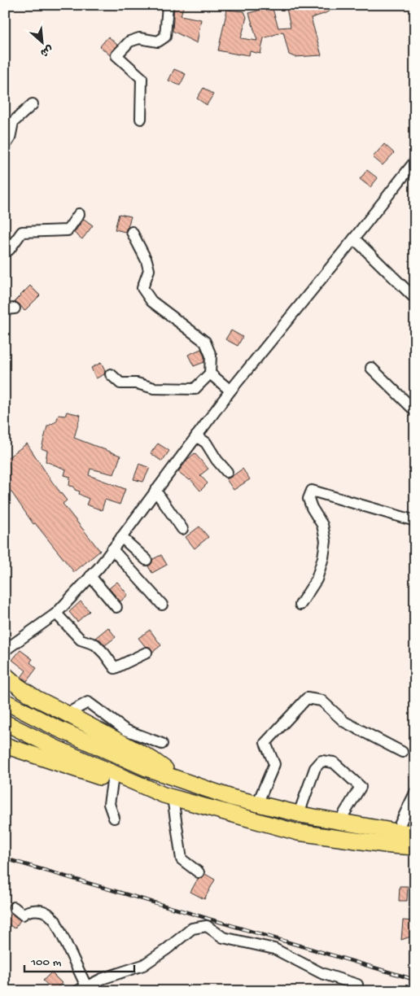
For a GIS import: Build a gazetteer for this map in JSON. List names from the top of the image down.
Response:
{
  "scale_bar": "100 m",
  "north": "bottom right"
}
